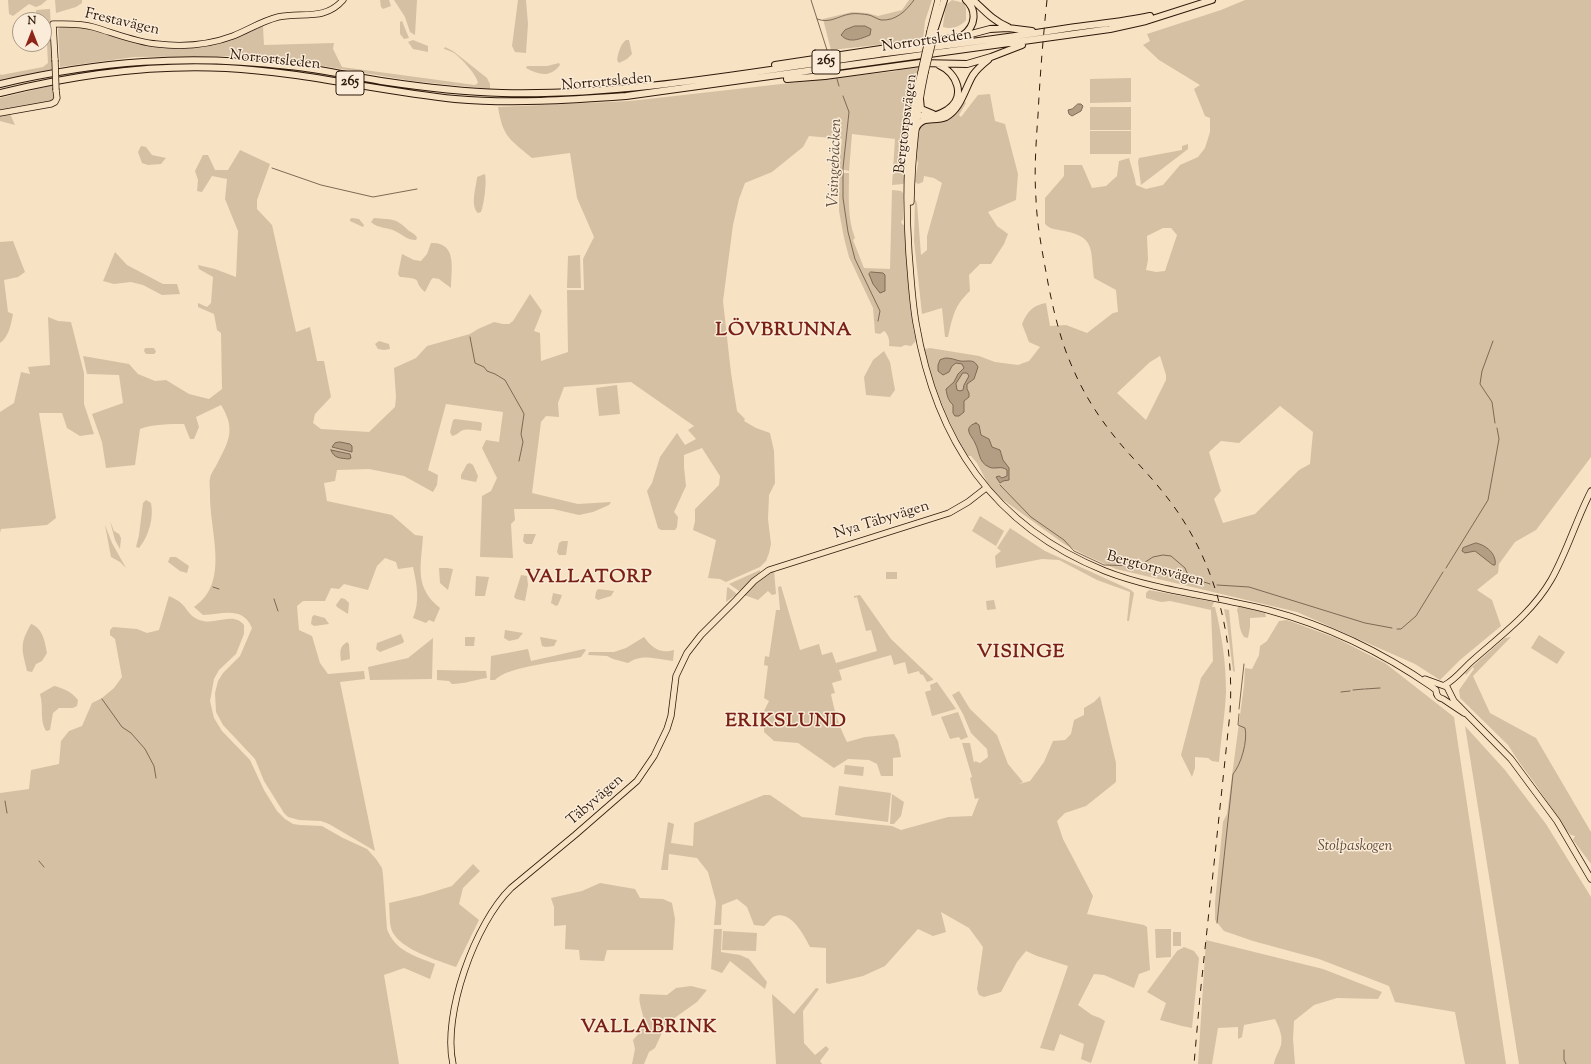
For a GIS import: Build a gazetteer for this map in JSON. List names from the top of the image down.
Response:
{
  "streets": {
    "highway": ["Norrortsleden", "265"],
    "main road": [
      "Frestavägen",
      "Bergtorpsvägen",
      "Nya Täbyvägen",
      "Täbyvägen"
    ]
  },
  "crossings": [
    ["Bergtorpsvägen", "Nya Täbyvägen"],
    ["Nya Täbyvägen", "Täbyvägen"]
  ],
  "districts": [
    "LÖVBRUNNA",
    "VALLATORP",
    "VISINGE",
    "ERIKSLUND",
    "VALLABRINK"
  ],
  "water": ["Visingebäcken"],
  "parks": ["Stolpaskogen"],
  "north": "top"
}
